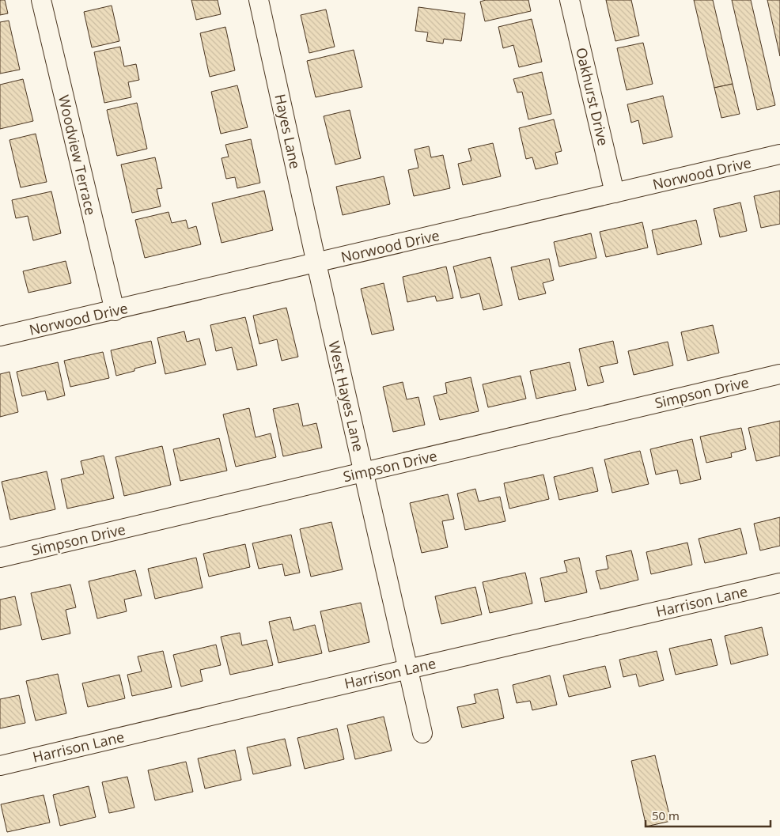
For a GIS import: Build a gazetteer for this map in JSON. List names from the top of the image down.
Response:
{
  "streets": {
    "street": [
      "Oakhurst Drive",
      "Hayes Lane",
      "Woodview Terrace",
      "Norwood Drive",
      "Simpson Drive",
      "West Hayes Lane",
      "Harrison Lane"
    ]
  },
  "crossings": [
    ["Oakhurst Drive", "Norwood Drive"],
    ["Hayes Lane", "Norwood Drive"],
    ["Hayes Lane", "West Hayes Lane"],
    ["Woodview Terrace", "Norwood Drive"],
    ["Norwood Drive", "West Hayes Lane"],
    ["Simpson Drive", "West Hayes Lane"],
    ["West Hayes Lane", "Harrison Lane"]
  ],
  "scale_bar": "50 m"
}
